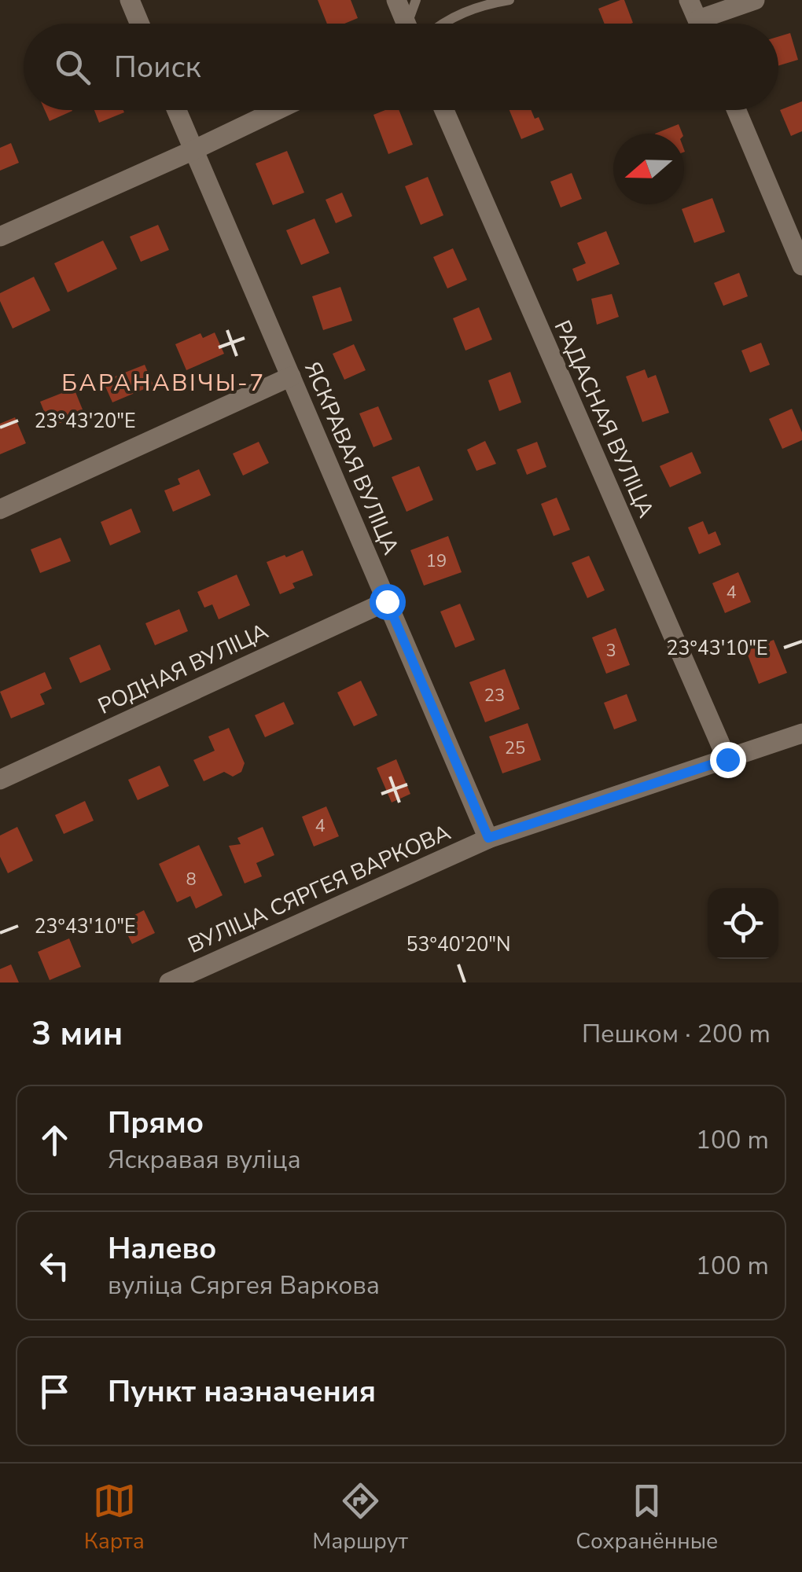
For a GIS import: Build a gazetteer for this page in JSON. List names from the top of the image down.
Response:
{
  "streets": {
    "street": [
      "РАДАСНАЯ ВУЛІЦА",
      "ЯСКРАВАЯ ВУЛІЦА",
      "РОДНАЯ ВУЛІЦА",
      "ВУЛІЦА СЯРГЕЯ ВАРКОВА"
    ]
  },
  "crossings": [
    ["РАДАСНАЯ ВУЛІЦА", "ВУЛІЦА СЯРГЕЯ ВАРКОВА"],
    ["ЯСКРАВАЯ ВУЛІЦА", "РОДНАЯ ВУЛІЦА"],
    ["ЯСКРАВАЯ ВУЛІЦА", "ВУЛІЦА СЯРГЕЯ ВАРКОВА"]
  ],
  "districts": ["БАРАНАВІЧЫ-7"],
  "house_numbers": [
    "19",
    "4",
    "3",
    "23",
    "25",
    "4",
    "8"
  ],
  "north": "left",
  "page": {
    "search": "Поиск",
    "heading": ["3 мин", "Пешком · 200 m"],
    "list": [
      ["Прямо", "Яскравая вуліца", "100 m"],
      ["Налево", "вуліца Сяргея Варкова", "100 m"],
      "Пункт назначения"
    ],
    "nav": ["Карта", "Маршрут", "Сохранённые"]
  },
  "coordinates": ["23°43'20\"E", "23°43'10\"E", "53°40'20\"N"]
}
